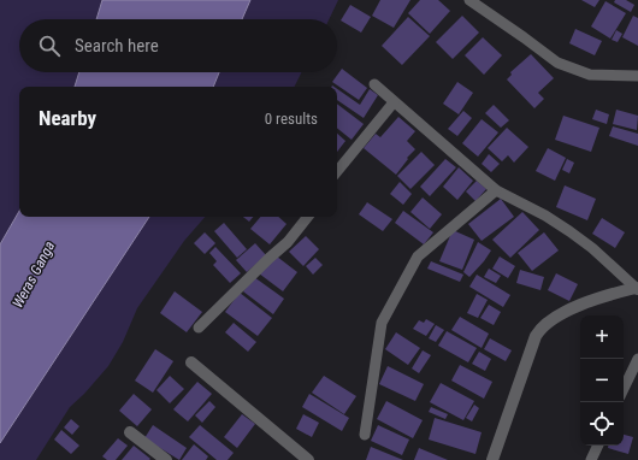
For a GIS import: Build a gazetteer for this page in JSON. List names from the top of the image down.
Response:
{
  "water": ["Weras Ganga"],
  "page": {
    "search": "Search here",
    "heading": ["Nearby", "0 results"],
    "map_buttons": ["+", "−"]
  }
}
